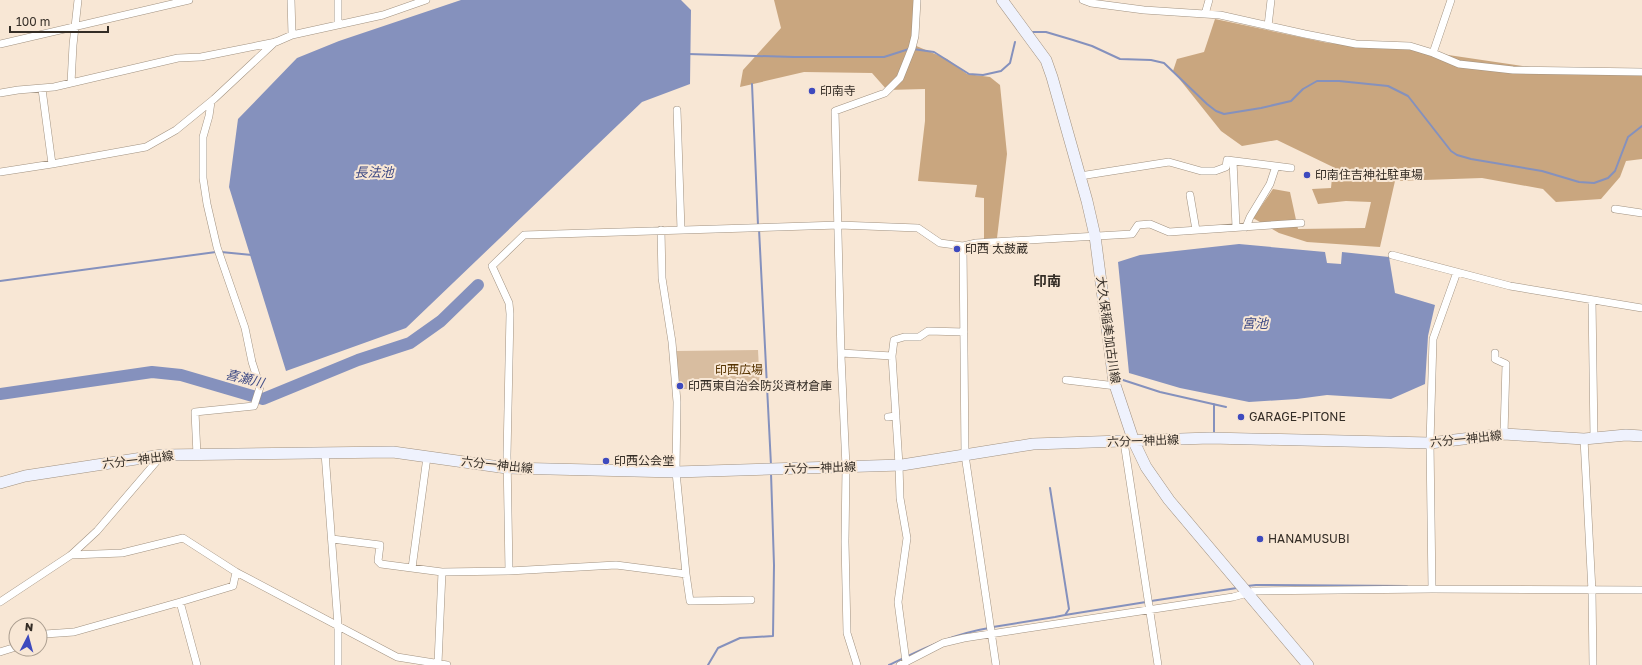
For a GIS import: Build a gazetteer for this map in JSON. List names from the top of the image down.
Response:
{
  "streets": {
    "main road": ["大久保稲美加古川線", "六分一神出線"]
  },
  "crossings": [
    ["大久保稲美加古川線", "六分一神出線"]
  ],
  "districts": ["印南"],
  "water": ["長法池", "宮池", "喜瀬川"],
  "parks": ["印西広場"],
  "places": [
    "印南寺",
    "印南住吉神社駐車場",
    "印西 太鼓蔵",
    "印西東自治会防災資材倉庫",
    "GARAGE-PITONE",
    "印西公会堂",
    "HANAMUSUBI"
  ],
  "scale_bar": "100 m",
  "north": "top"
}
